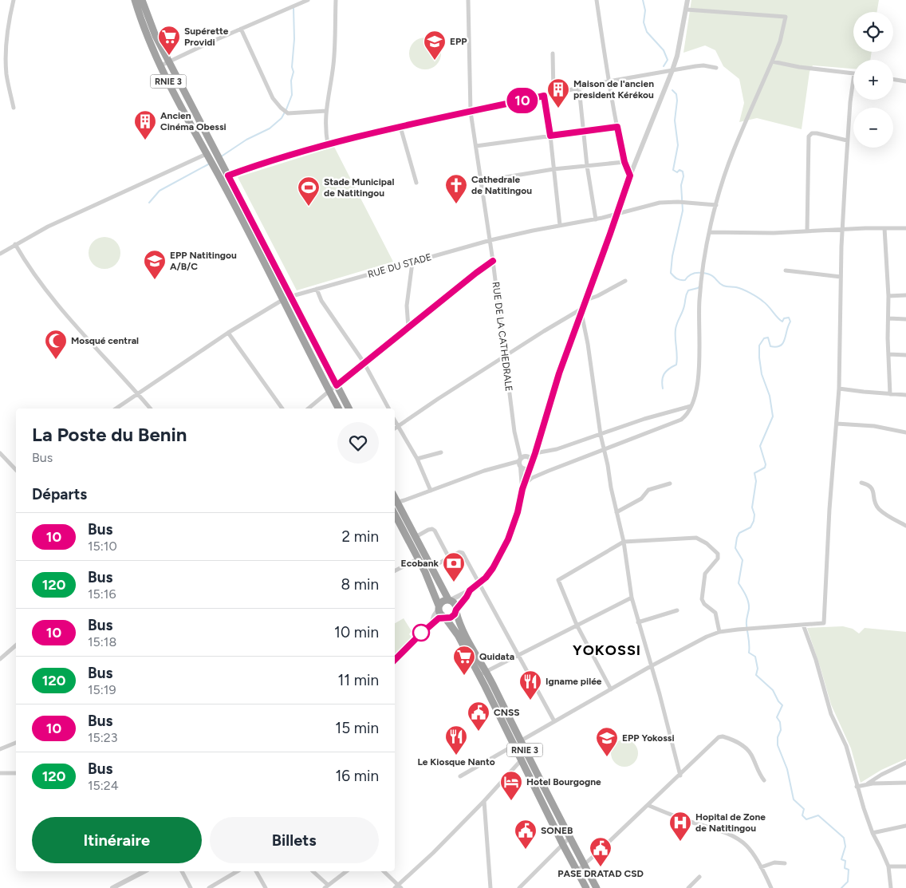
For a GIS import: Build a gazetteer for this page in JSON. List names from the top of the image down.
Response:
{
  "streets": {
    "highway": ["RNIE 3"],
    "street": ["RUE DU STADE", "RUE DE LA CATHEDRALE"]
  },
  "crossings": [
    ["RNIE 3", "RUE DU STADE"],
    ["RUE DU STADE", "RUE DE LA CATHEDRALE"]
  ],
  "districts": ["YOKOSSI"],
  "places": {
    "supermarket": ["Supérette Providi", "Quidata"],
    "school or university": ["EPP", "EPP Natitingou A/B/C", "EPP Yokossi"],
    "building": ["Maison de l'ancien president Kérékou", "Ancien Cinéma Obessi"],
    "church": ["Cathedrale de Natitingou"],
    "sports": ["Stade Municipal de Natitingou"],
    "mosque": ["Mosqué central"],
    "bank": ["Ecobank"],
    "restaurant": ["Igname pilée", "Le Kiosque Nanto"],
    "public building": ["CNSS", "SONEB", "PASE DRATAD CSD"],
    "hotel": ["Hotel Bourgogne"],
    "hospital": ["Hopital de Zone de Natitingou"]
  },
  "lines": ["bus line 10"],
  "page": {
    "on_map": "10",
    "map_buttons": ["+", "−"],
    "heading": [
      ["La Poste du Benin", "Bus"],
      "Départs"
    ],
    "list": [
      {
        "mark": "10",
        "name": "Bus",
        "note": "15:10",
        "value": "2 min"
      },
      {
        "mark": "120",
        "name": "Bus",
        "note": "15:16",
        "value": "8 min"
      },
      {
        "mark": "10",
        "name": "Bus",
        "note": "15:18",
        "value": "10 min"
      },
      {
        "mark": "120",
        "name": "Bus",
        "note": "15:19",
        "value": "11 min"
      },
      {
        "mark": "10",
        "name": "Bus",
        "note": "15:23",
        "value": "15 min"
      },
      {
        "mark": "120",
        "name": "Bus",
        "note": "15:24",
        "value": "16 min"
      }
    ],
    "buttons": ["Itinéraire", "Billets"]
  }
}
